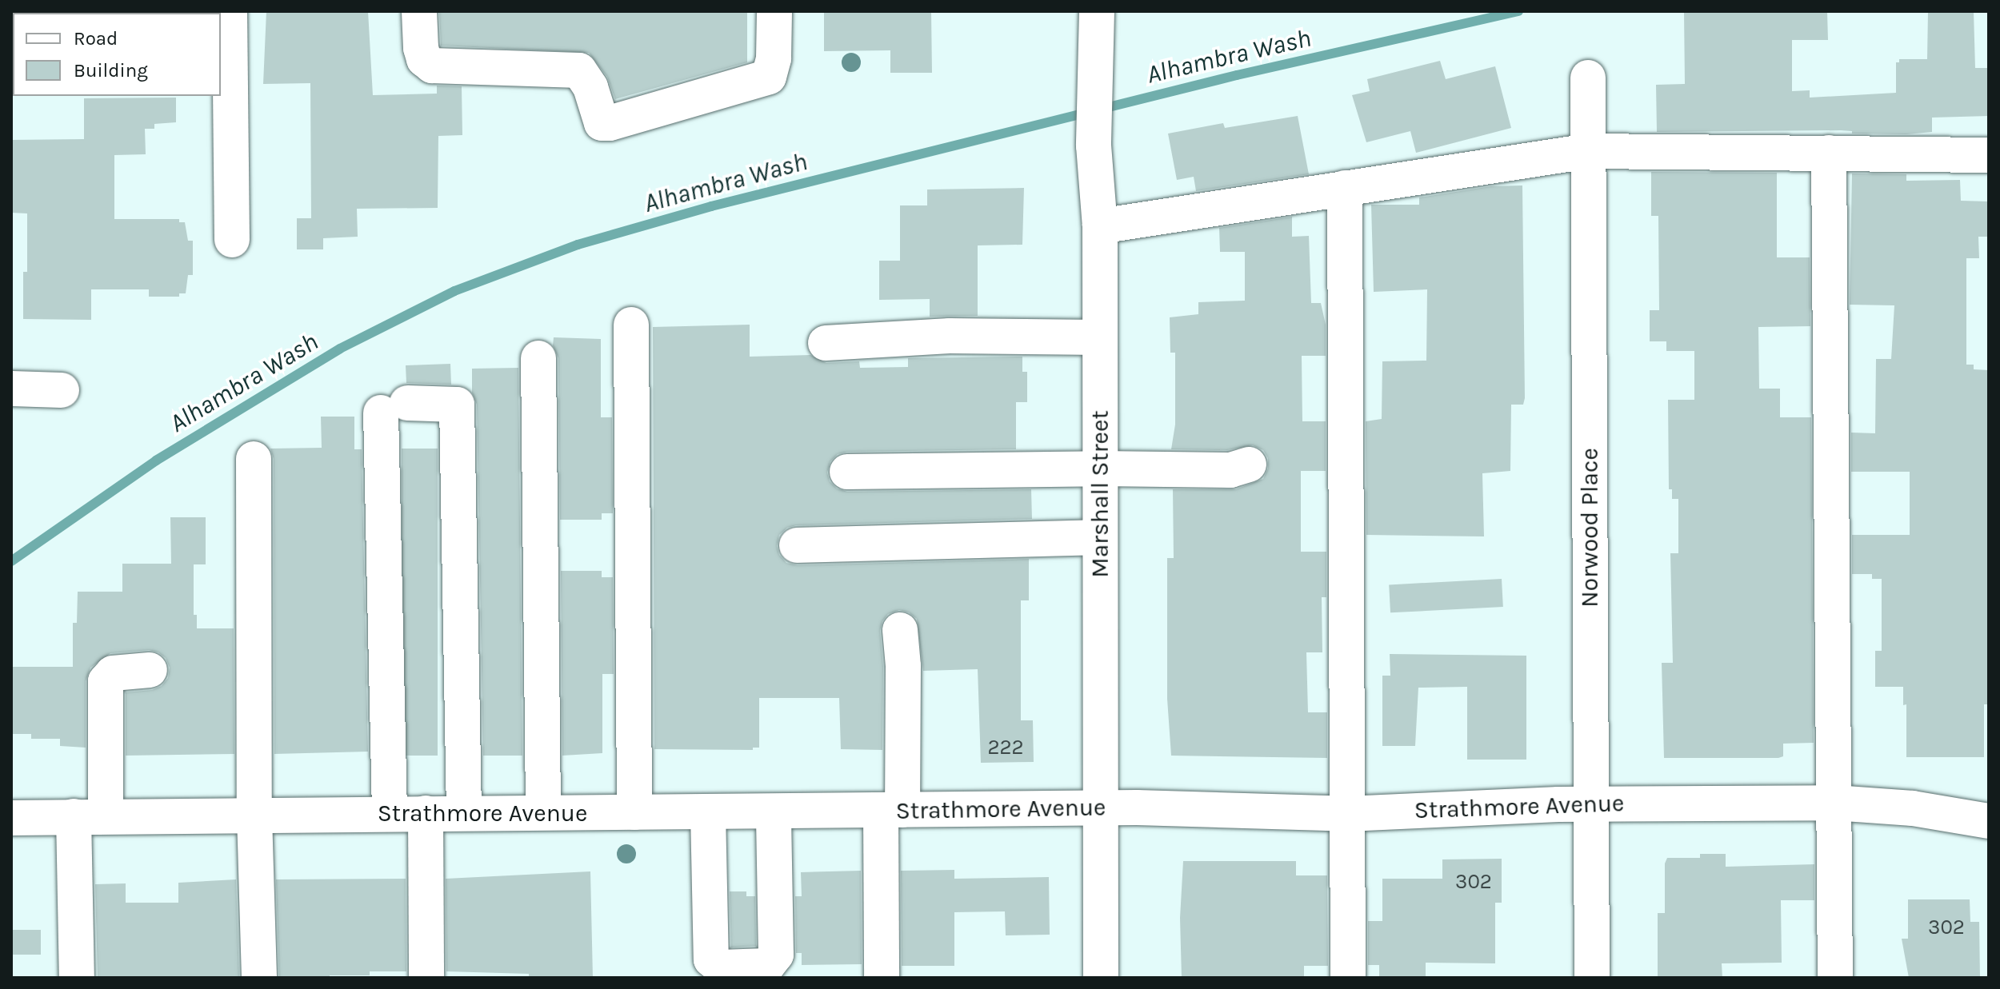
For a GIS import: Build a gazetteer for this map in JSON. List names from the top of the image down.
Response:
{
  "streets": {
    "main road": ["Marshall Street", "Norwood Place", "Strathmore Avenue"]
  },
  "crossings": [
    ["Marshall Street", "Strathmore Avenue"],
    ["Norwood Place", "Strathmore Avenue"]
  ],
  "water": ["Alhambra Wash"],
  "house_numbers": ["222", "302", "302"],
  "legend": ["Road", "Building"]
}
